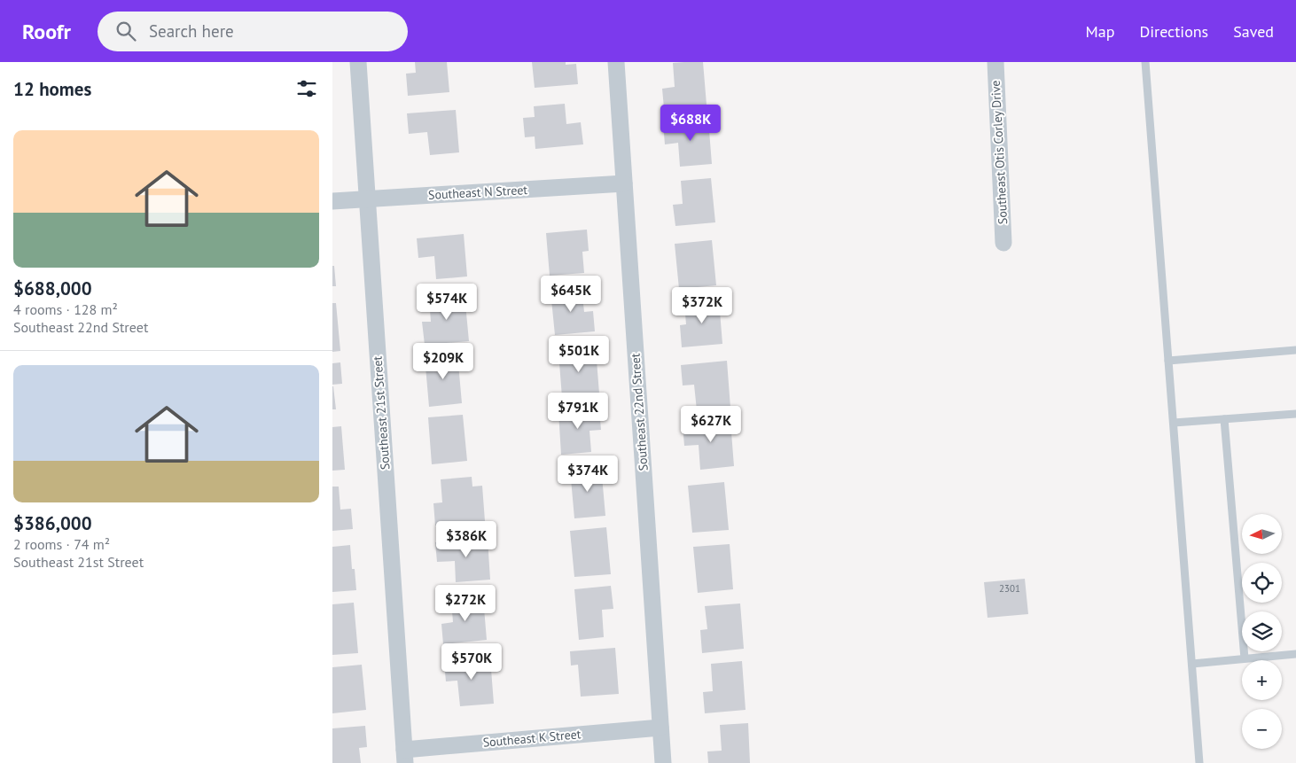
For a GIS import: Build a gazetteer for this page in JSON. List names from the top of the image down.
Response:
{
  "streets": {
    "street": [
      "Southeast Otis Corley Drive",
      "Southeast N Street",
      "Southeast 22nd Street",
      "Southeast 21st Street",
      "Southeast K Street"
    ]
  },
  "crossings": [
    ["Southeast N Street", "Southeast 22nd Street"],
    ["Southeast N Street", "Southeast 21st Street"],
    ["Southeast 22nd Street", "Southeast K Street"],
    ["Southeast 21st Street", "Southeast K Street"]
  ],
  "house_numbers": ["2301"],
  "north": "left",
  "page": {
    "header": "Roofr",
    "search": "Search here",
    "nav": ["Map", "Directions", "Saved"],
    "heading": "12 homes",
    "price": [
      "$688K",
      "$645K",
      "$574K",
      "$372K",
      "$501K",
      "$209K",
      "$791K",
      "$627K",
      "$374K",
      "$386K",
      "$272K",
      "$570K"
    ],
    "list": [
      {
        "name": "$688,000",
        "note": "4 rooms · 128 m² · Southeast 22nd Street"
      },
      {
        "name": "$386,000",
        "note": "2 rooms · 74 m² · Southeast 21st Street"
      }
    ],
    "map_buttons": ["+", "−"]
  }
}
